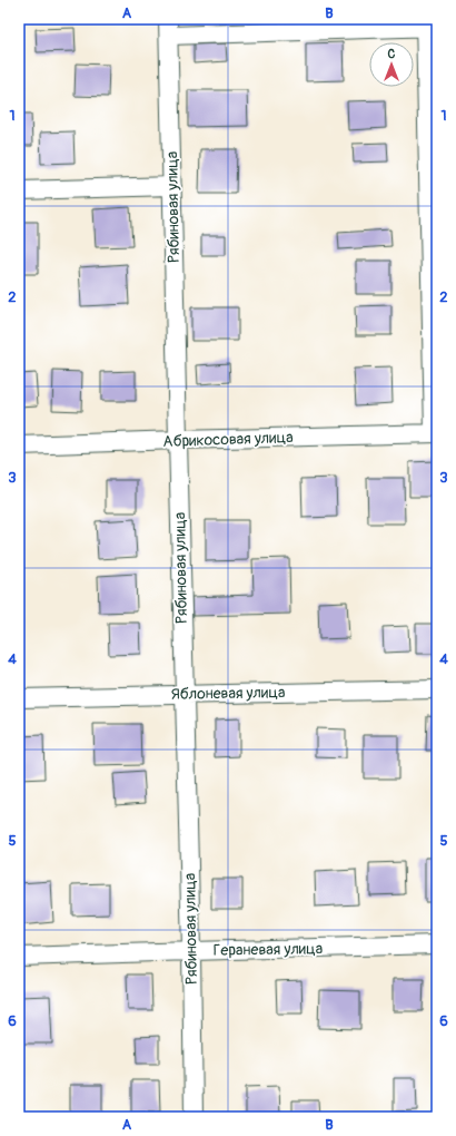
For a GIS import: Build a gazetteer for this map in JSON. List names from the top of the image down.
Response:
{
  "streets": {
    "street": [
      "Рябиновая улица",
      "Абрикосовая улица",
      "Яблоневая улица",
      "Гераневая улица"
    ]
  },
  "crossings": [
    ["Рябиновая улица", "Абрикосовая улица"],
    ["Рябиновая улица", "Яблоневая улица"],
    ["Рябиновая улица", "Гераневая улица"]
  ],
  "north": "top",
  "grid": {
    "columns": ["A", "B"],
    "rows": [
      "1",
      "2",
      "3",
      "4",
      "5",
      "6"
    ]
  }
}
